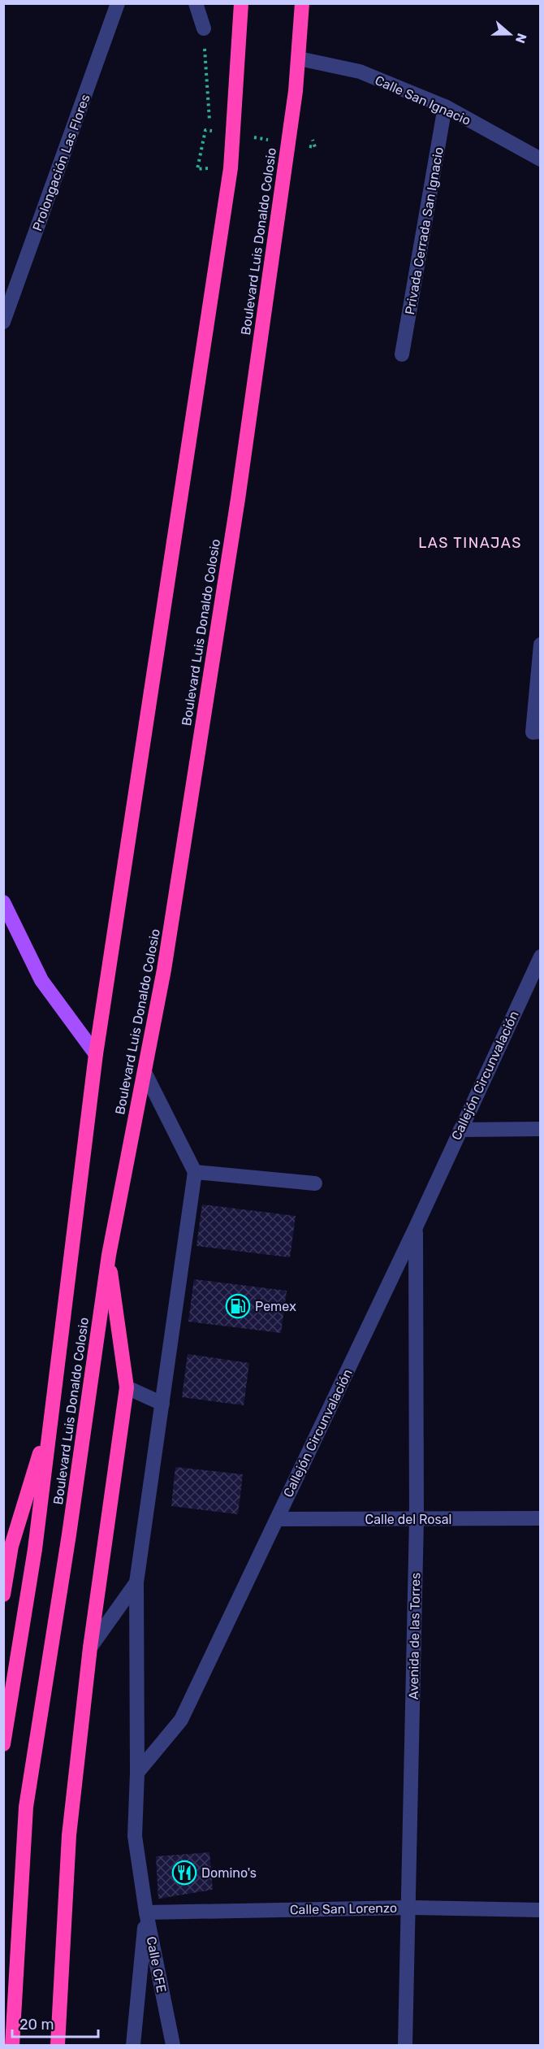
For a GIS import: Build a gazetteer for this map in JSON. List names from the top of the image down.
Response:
{
  "streets": {
    "highway": ["Boulevard Luis Donaldo Colosio"],
    "street": [
      "Calle San Ignacio",
      "Prolongación Las Flores",
      "Privada Cerrada San Ignacio",
      "Callejón Circunvalación",
      "Calle del Rosal",
      "Avenida de las Torres",
      "Calle San Lorenzo",
      "Calle CFE"
    ]
  },
  "crossings": [
    ["Calle San Ignacio", "Privada Cerrada San Ignacio"],
    ["Calle San Ignacio", "Boulevard Luis Donaldo Colosio"],
    ["Callejón Circunvalación", "Calle del Rosal"],
    ["Callejón Circunvalación", "Avenida de las Torres"],
    ["Calle del Rosal", "Avenida de las Torres"],
    ["Avenida de las Torres", "Calle San Lorenzo"],
    ["Calle San Lorenzo", "Calle CFE"]
  ],
  "districts": ["LAS TINAJAS"],
  "places": {
    "fuel station": ["Pemex"],
    "restaurant": ["Domino's"]
  },
  "scale_bar": "20 m",
  "north": "right"
}
